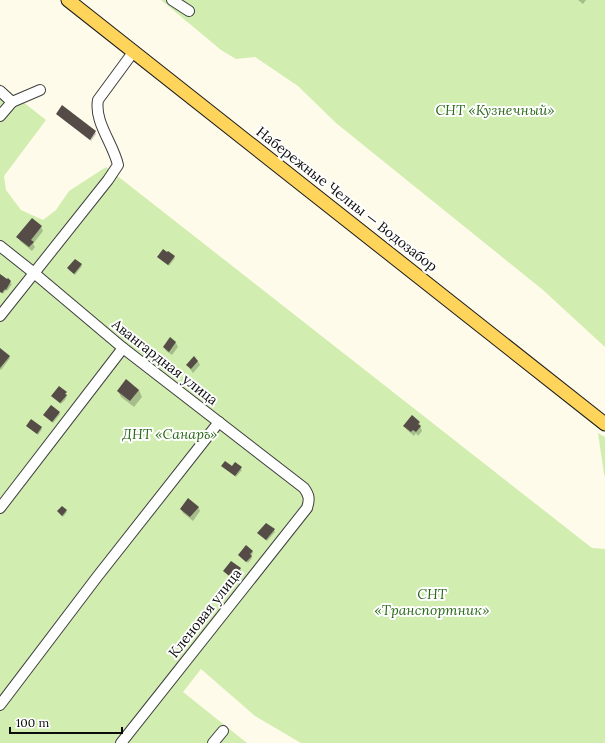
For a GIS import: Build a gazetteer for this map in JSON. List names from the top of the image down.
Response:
{
  "streets": {
    "main road": ["Набережные Челны — Водозабор"],
    "street": ["Авангардная улица", "Кленовая улица"]
  },
  "crossings": [
    ["Авангардная улица", "Кленовая улица"]
  ],
  "parks": ["СНТ «Кузнечный»", "ДНТ «Санаръ»", "СНТ «Транспортник»"],
  "scale_bar": "100 m"
}
